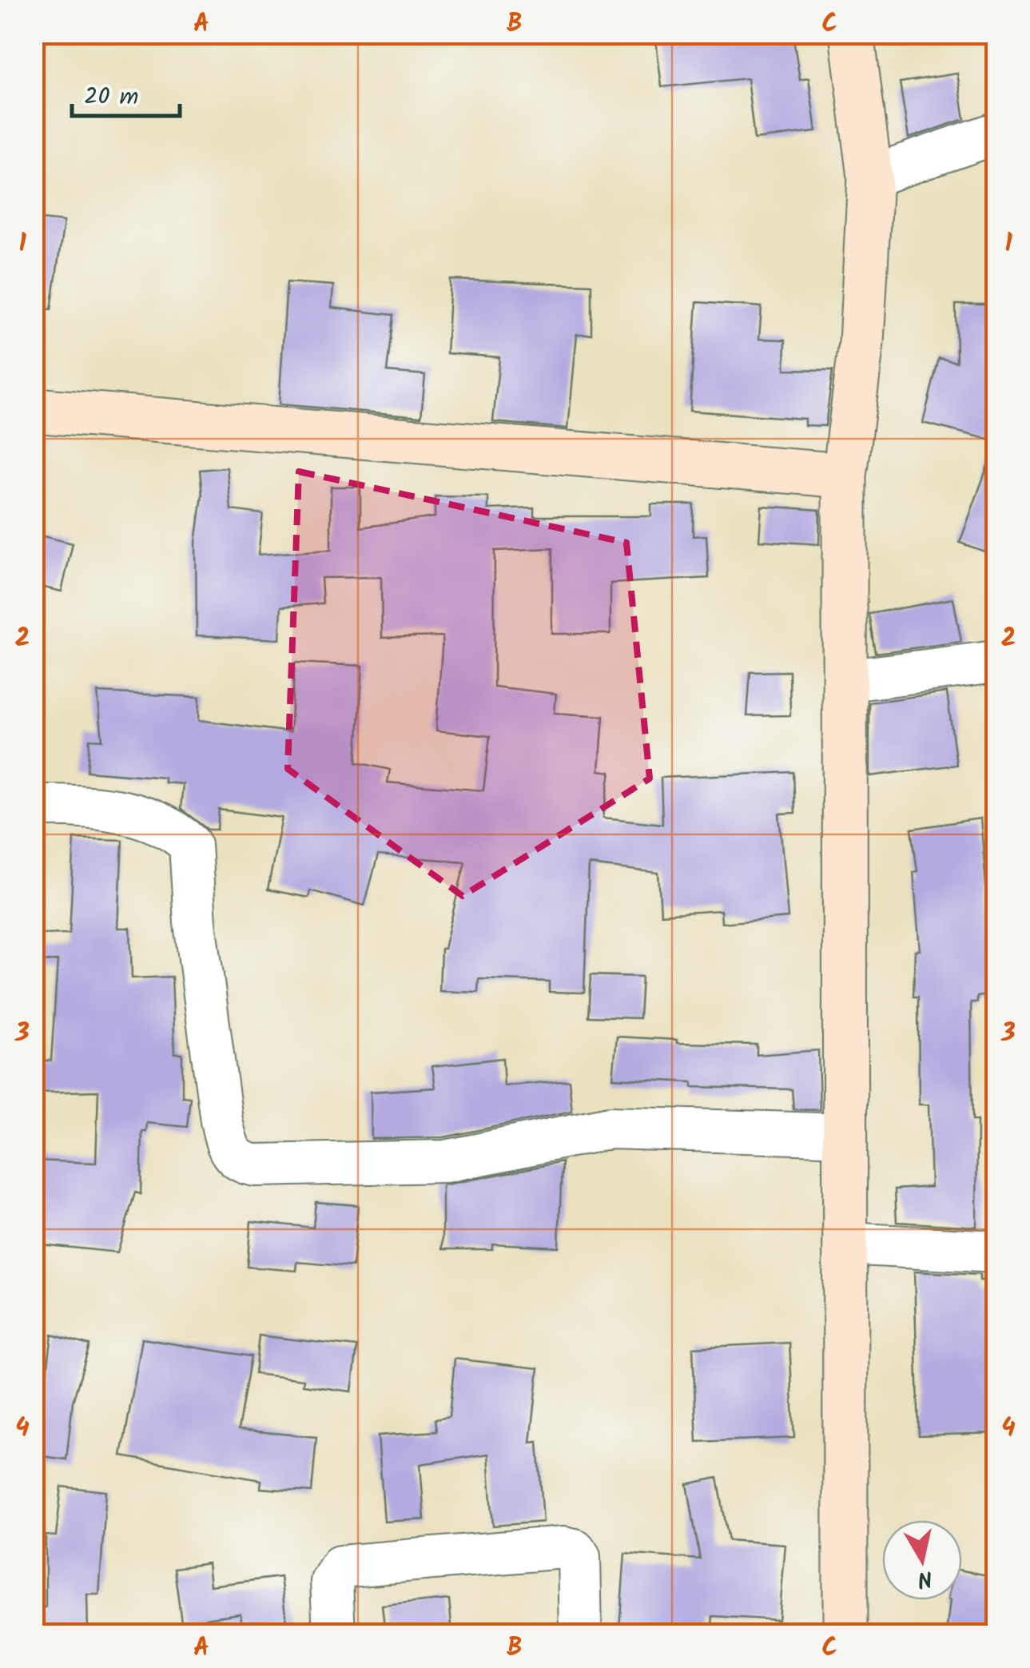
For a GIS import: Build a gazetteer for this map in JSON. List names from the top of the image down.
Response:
{
  "scale_bar": "20 m",
  "north": "bottom",
  "grid": {
    "columns": ["A", "B", "C"],
    "rows": [
      "1",
      "2",
      "3",
      "4"
    ]
  }
}
